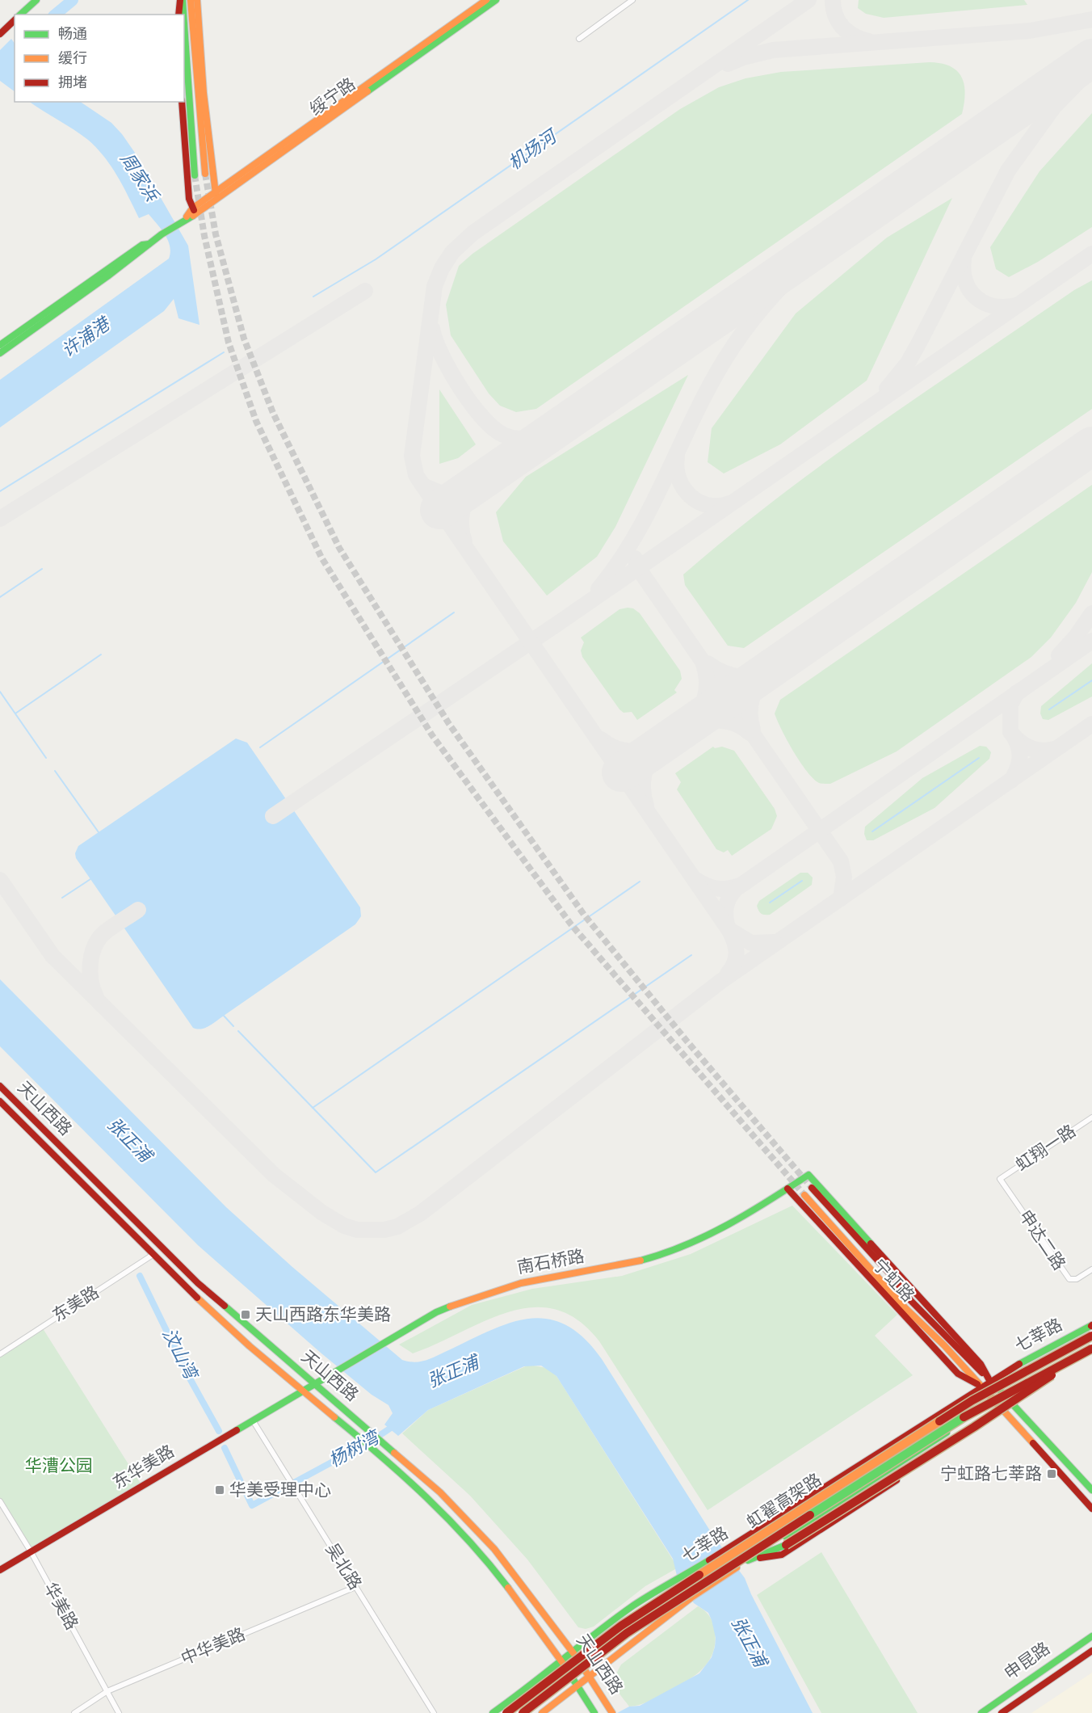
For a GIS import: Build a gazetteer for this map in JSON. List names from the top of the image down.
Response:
{
  "streets": {
    "main road": [
      "绥宁路",
      "天山西路",
      "南石桥路",
      "宁虹路",
      "七莘路",
      "东华美路",
      "虹翟高架路",
      "申昆路"
    ],
    "street": [
      "虹翔一路",
      "申达二路",
      "东美路",
      "吴北路",
      "华美路",
      "中华美路"
    ]
  },
  "crossings": [
    ["天山西路", "南石桥路"],
    ["天山西路", "东美路"],
    ["天山西路", "七莘路"],
    ["天山西路", "东华美路"],
    ["虹翔一路", "申达二路"],
    ["南石桥路", "宁虹路"],
    ["南石桥路", "东华美路"],
    ["宁虹路", "七莘路"],
    ["七莘路", "虹翟高架路"],
    ["东华美路", "吴北路"],
    ["东华美路", "华美路"],
    ["吴北路", "中华美路"],
    ["华美路", "中华美路"]
  ],
  "water": [
    "机场河",
    "周家浜",
    "许浦港",
    "张正浦",
    "汶山湾",
    "杨树湾"
  ],
  "parks": ["华漕公园"],
  "places": {
    "transit": ["天山西路东华美路", "宁虹路七莘路", "华美受理中心"]
  },
  "legend": ["畅通", "缓行", "拥堵"]
}
